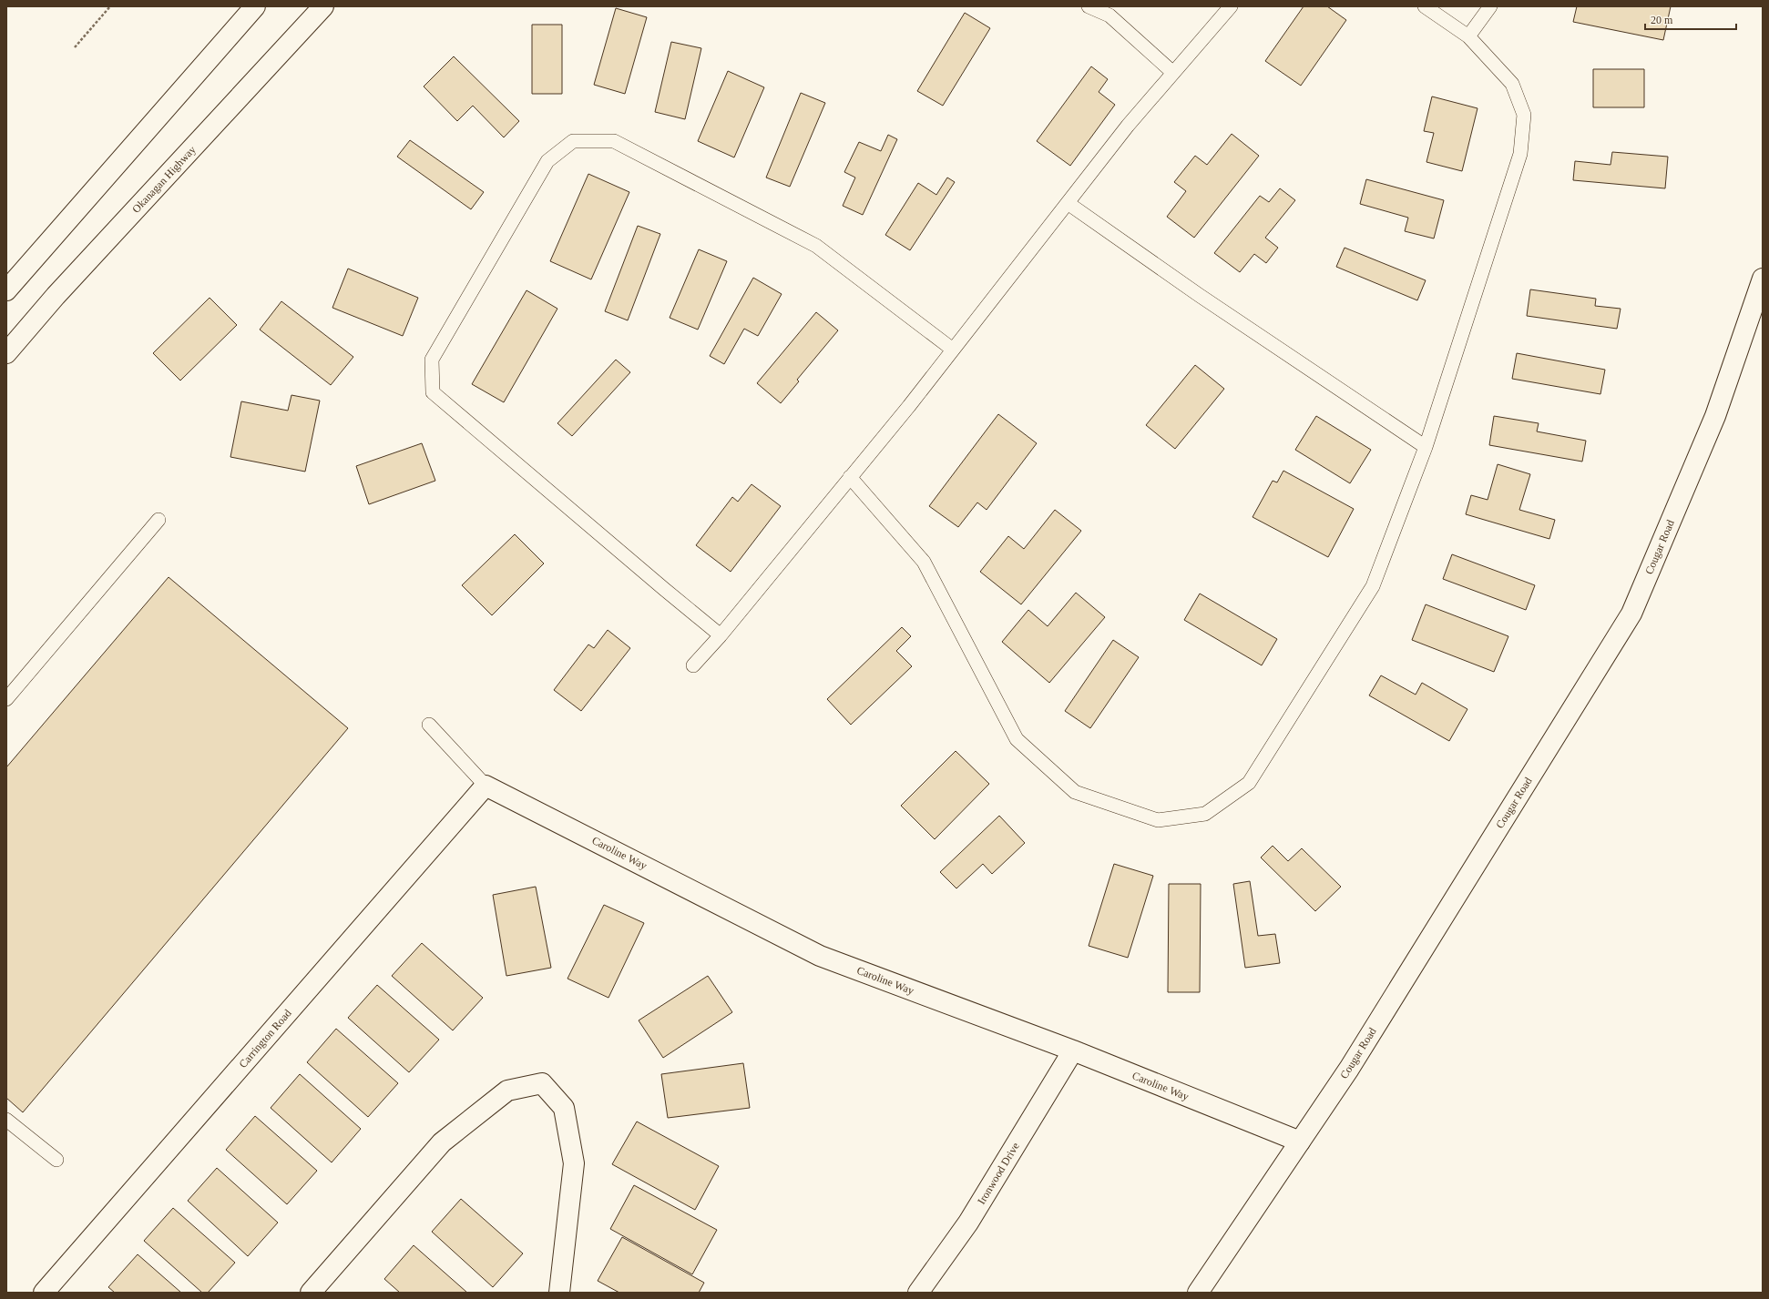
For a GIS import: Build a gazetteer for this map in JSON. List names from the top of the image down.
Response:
{
  "streets": {
    "main road": [
      "Okanagan Highway",
      "Cougar Road",
      "Caroline Way",
      "Carrington Road",
      "Ironwood Drive"
    ]
  },
  "crossings": [
    ["Cougar Road", "Caroline Way"],
    ["Caroline Way", "Carrington Road"],
    ["Caroline Way", "Ironwood Drive"]
  ],
  "scale_bar": "20 m"
}
